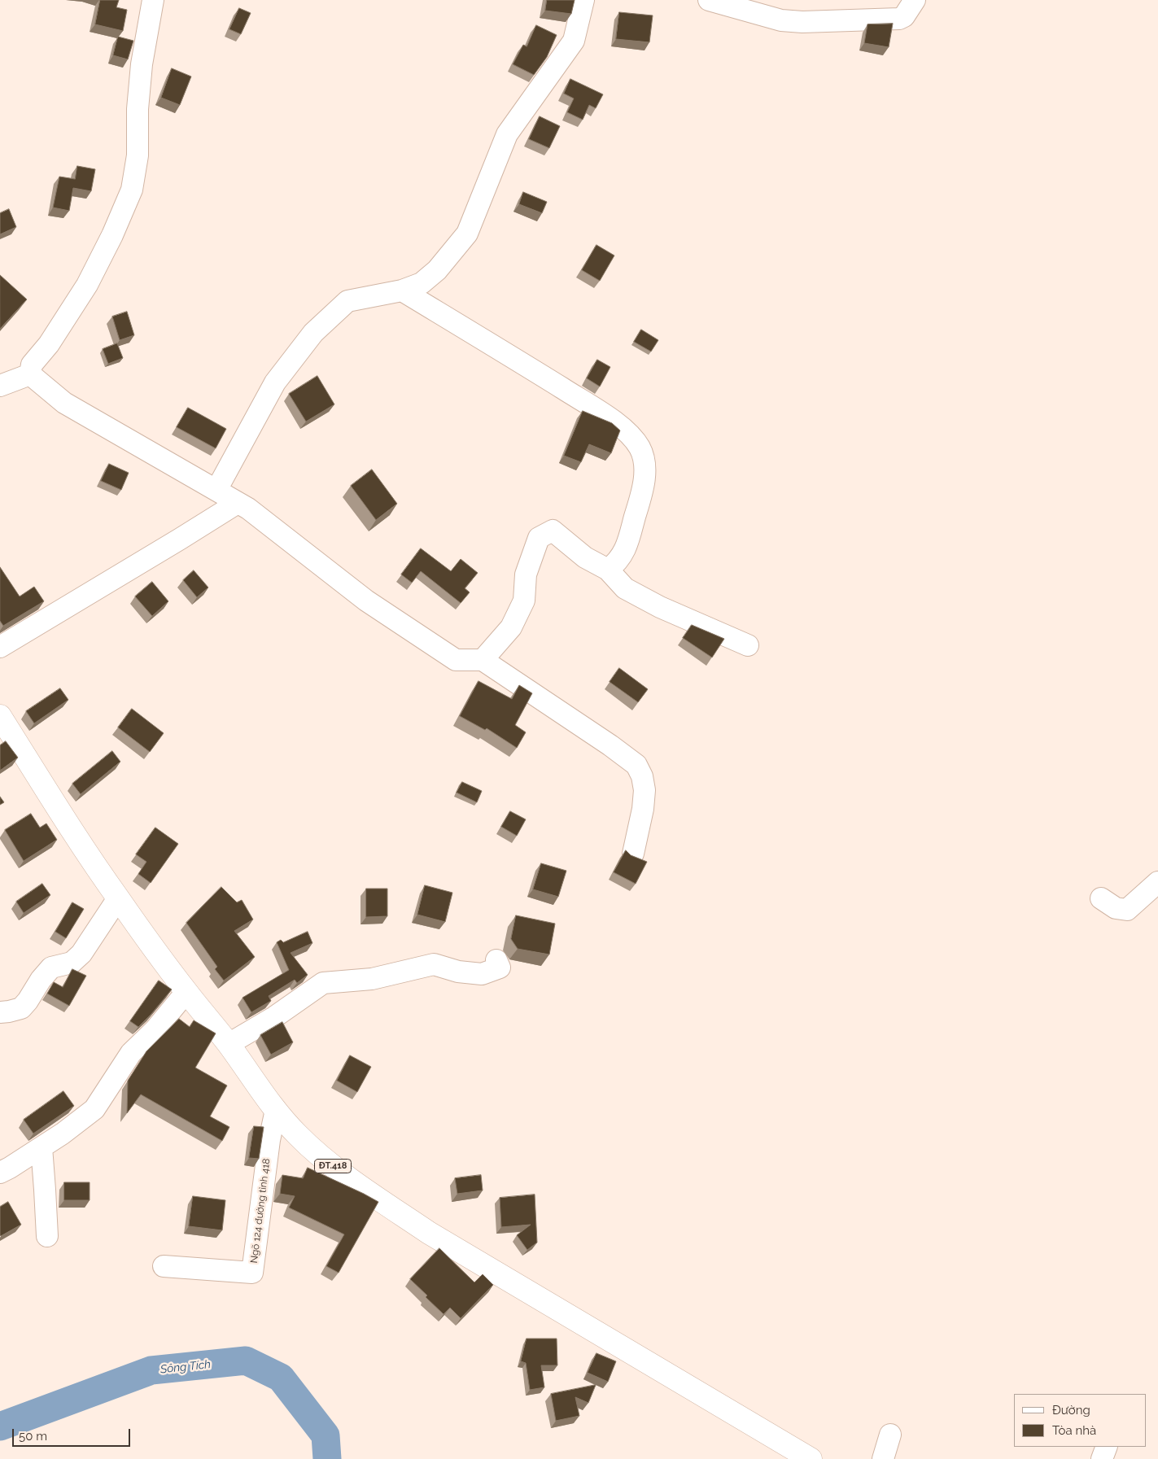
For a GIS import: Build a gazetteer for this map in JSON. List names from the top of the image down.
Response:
{
  "streets": {
    "main road": ["ĐT.418"],
    "street": ["Ngõ 124 đường tỉnh 418"]
  },
  "crossings": [
    ["ĐT.418", "Ngõ 124 đường tỉnh 418"]
  ],
  "water": ["Sông Tích"],
  "legend": ["Đường", "Tòa nhà"],
  "scale_bar": "50 m"
}
